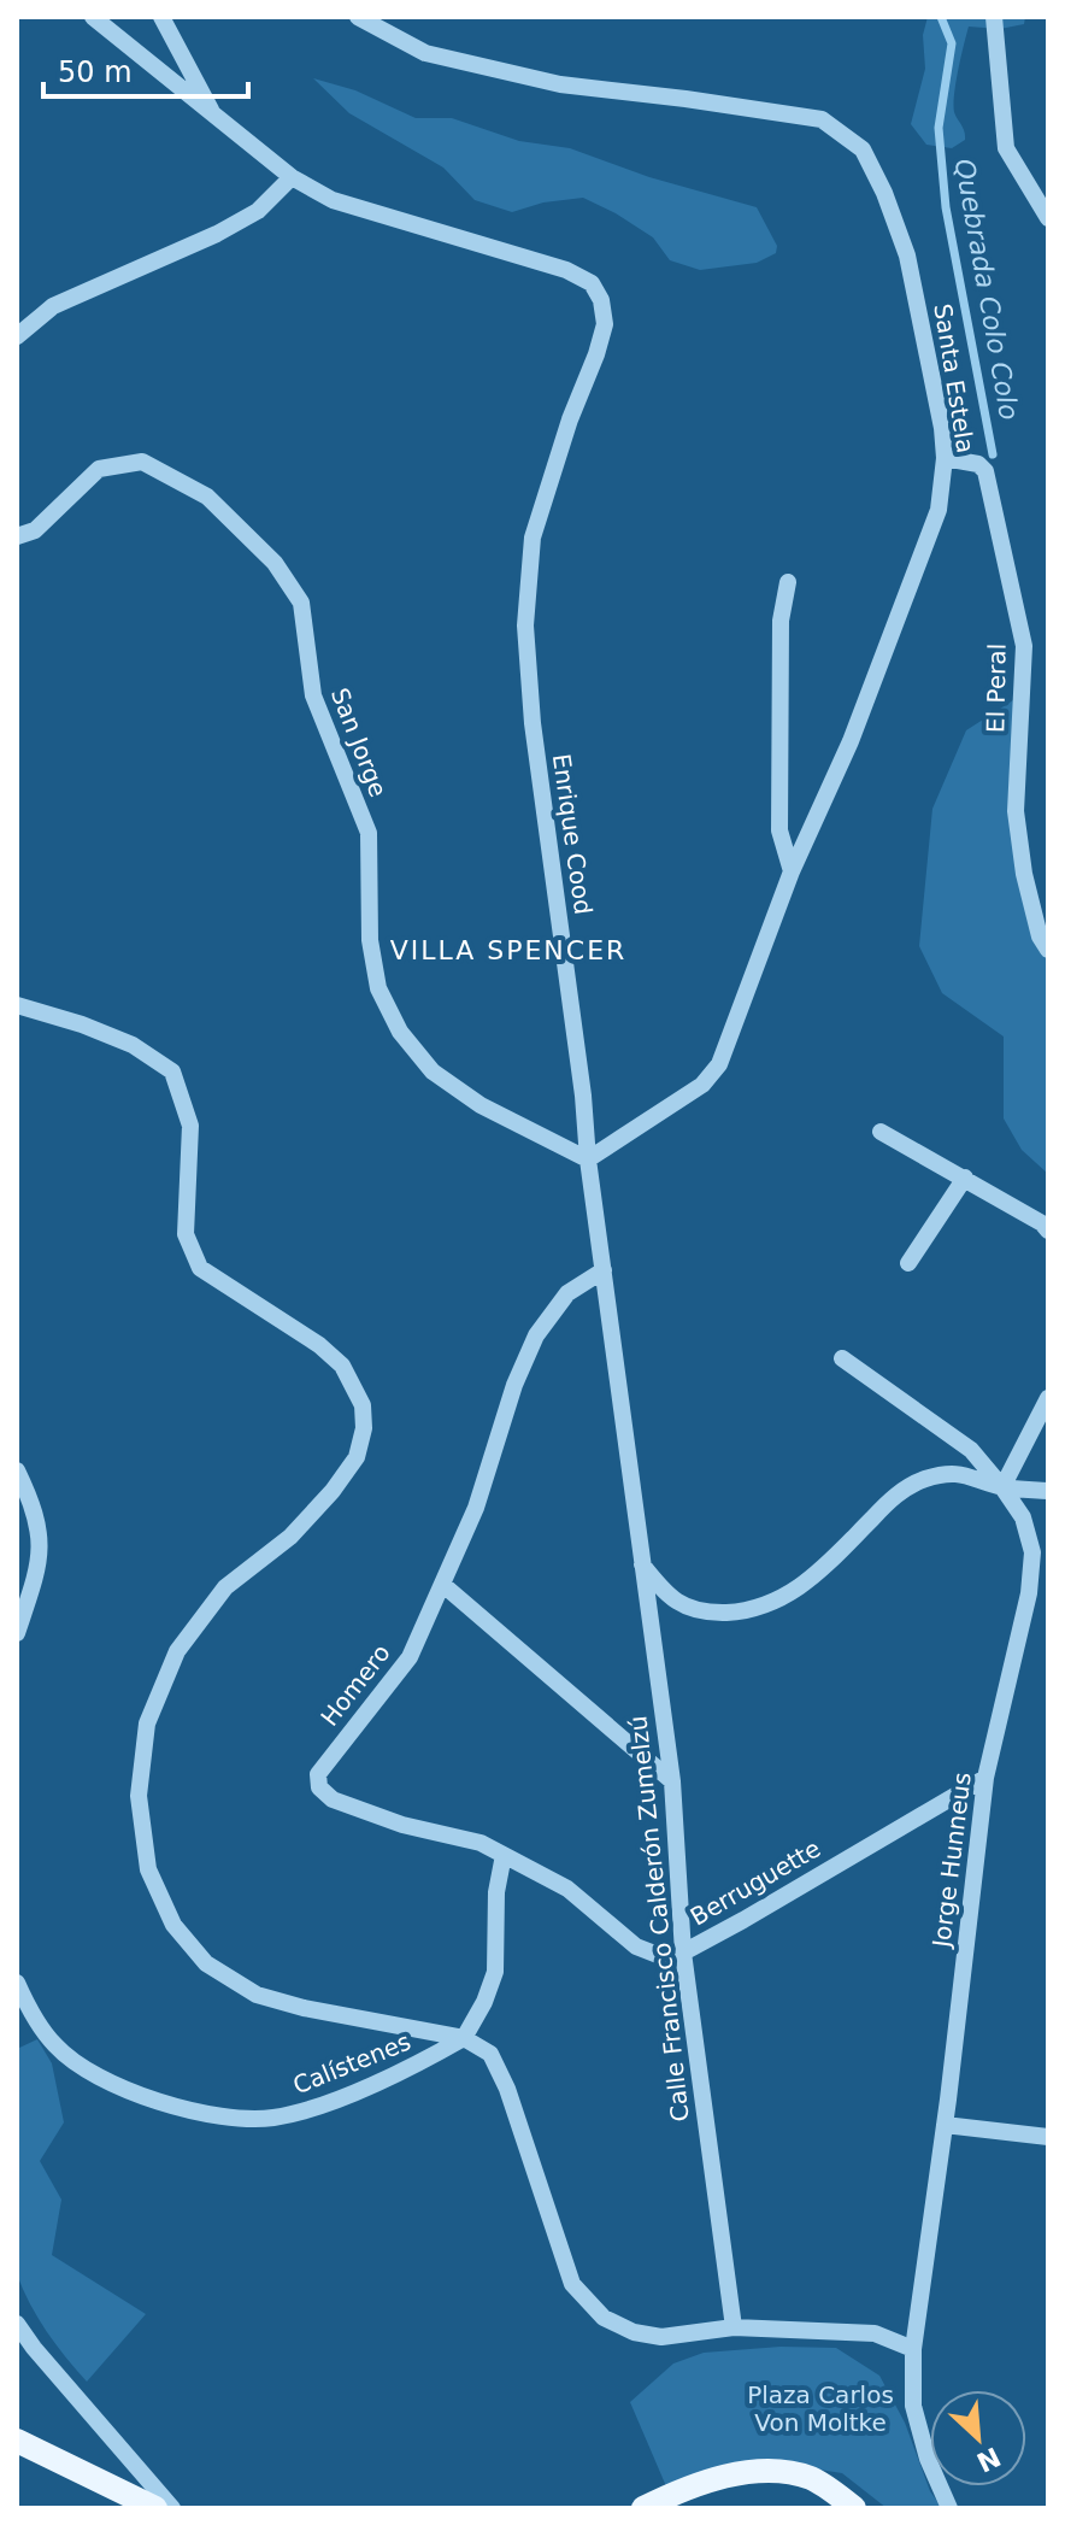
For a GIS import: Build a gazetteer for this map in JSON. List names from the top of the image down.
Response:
{
  "streets": {
    "street": [
      "Santa Estela",
      "El Peral",
      "San Jorge",
      "Enrique Cood",
      "Homero",
      "Jorge Hunneus",
      "Berruguette",
      "Calle Francisco Calderón Zumelzú",
      "Calístenes"
    ]
  },
  "crossings": [
    ["Santa Estela", "El Peral"],
    ["Santa Estela", "San Jorge"],
    ["Santa Estela", "Enrique Cood"],
    ["San Jorge", "Enrique Cood"],
    ["Enrique Cood", "Homero"],
    ["Enrique Cood", "Calle Francisco Calderón Zumelzú"],
    ["Homero", "Berruguette"],
    ["Jorge Hunneus", "Berruguette"],
    ["Berruguette", "Calle Francisco Calderón Zumelzú"]
  ],
  "districts": ["VILLA SPENCER"],
  "water": ["Quebrada Colo Colo"],
  "parks": ["Plaza Carlos Von Moltke"],
  "scale_bar": "50 m",
  "north": "bottom right"
}
